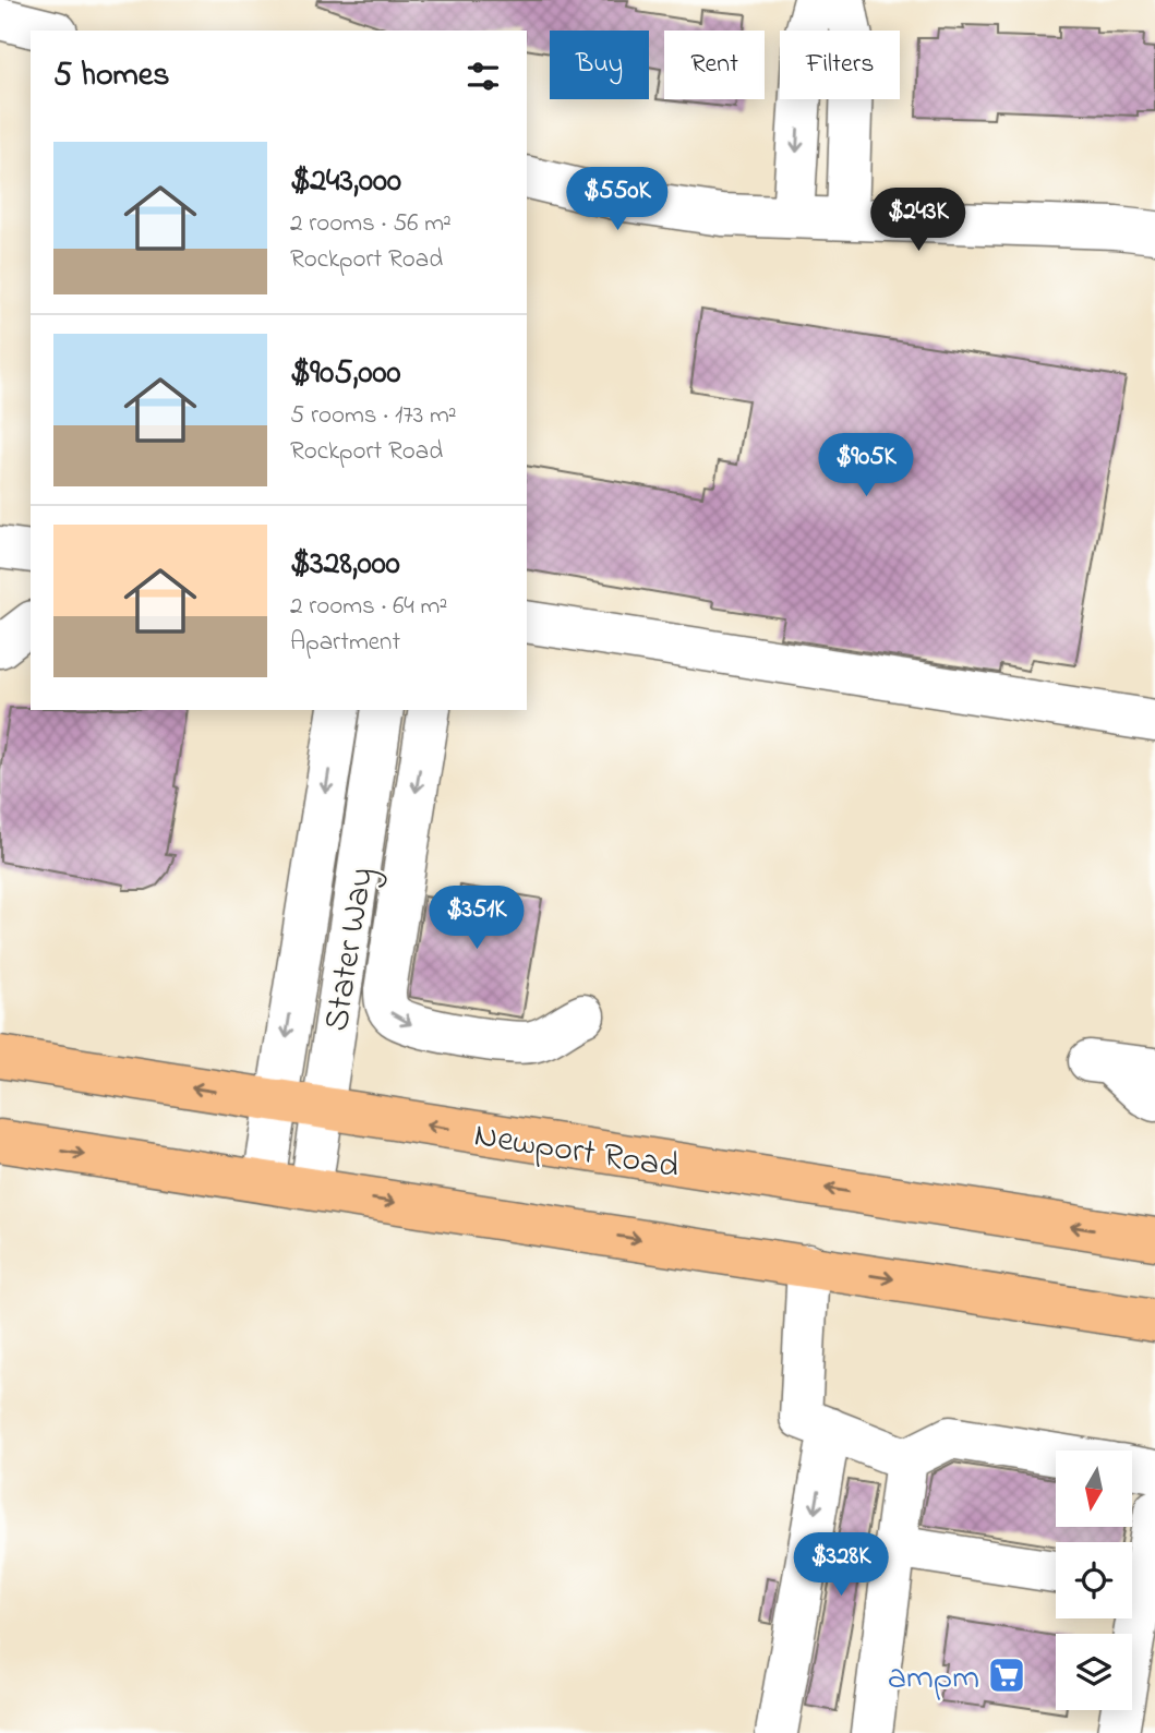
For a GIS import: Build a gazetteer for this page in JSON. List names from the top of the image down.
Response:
{
  "streets": {
    "main road": ["Newport Road"],
    "street": ["Stater Way"]
  },
  "crossings": [
    ["Stater Way", "Newport Road"]
  ],
  "places": {
    "supermarket": ["ampm"]
  },
  "north": "bottom",
  "page": {
    "chip": ["Buy", "Rent", "Filters"],
    "heading": "5 homes",
    "list": [
      {
        "name": "$243,000",
        "note": "2 rooms · 56 m² · Rockport Road"
      },
      {
        "name": "$905,000",
        "note": "5 rooms · 173 m² · Rockport Road"
      },
      {
        "name": "$328,000",
        "note": "2 rooms · 64 m² · Apartment"
      }
    ],
    "price": [
      "$550K",
      "$243K",
      "$905K",
      "$351K",
      "$328K"
    ]
  }
}
